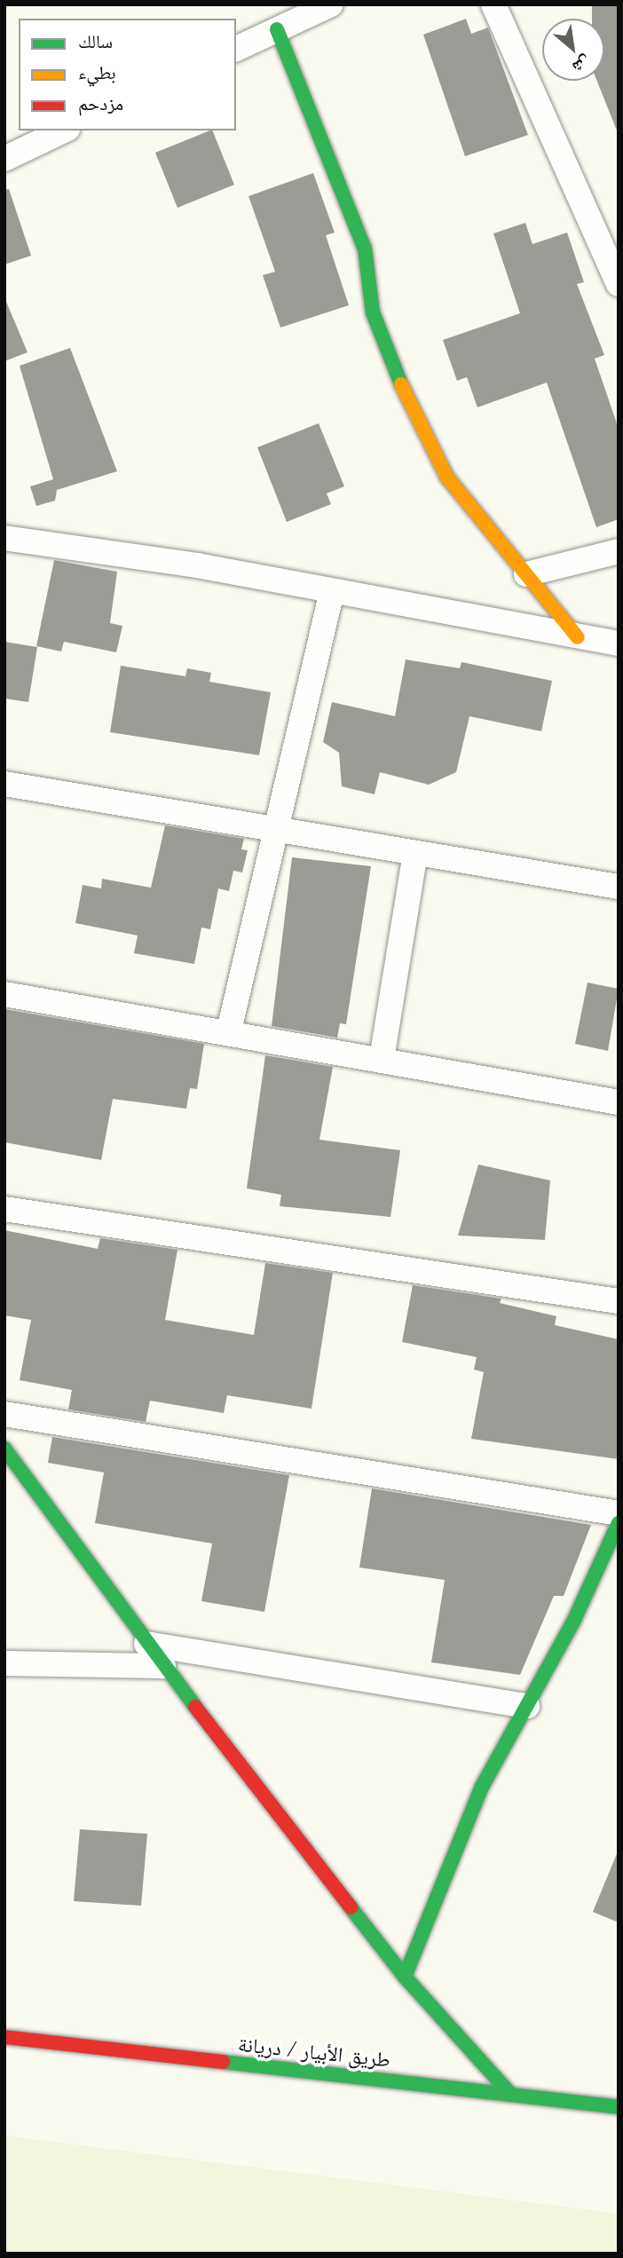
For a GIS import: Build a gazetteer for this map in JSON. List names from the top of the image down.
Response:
{
  "streets": {
    "street": ["طريق الأبيار / دريانة"]
  },
  "legend": ["سالك", "بطيء", "مزدحم"],
  "north": "bottom right"
}
